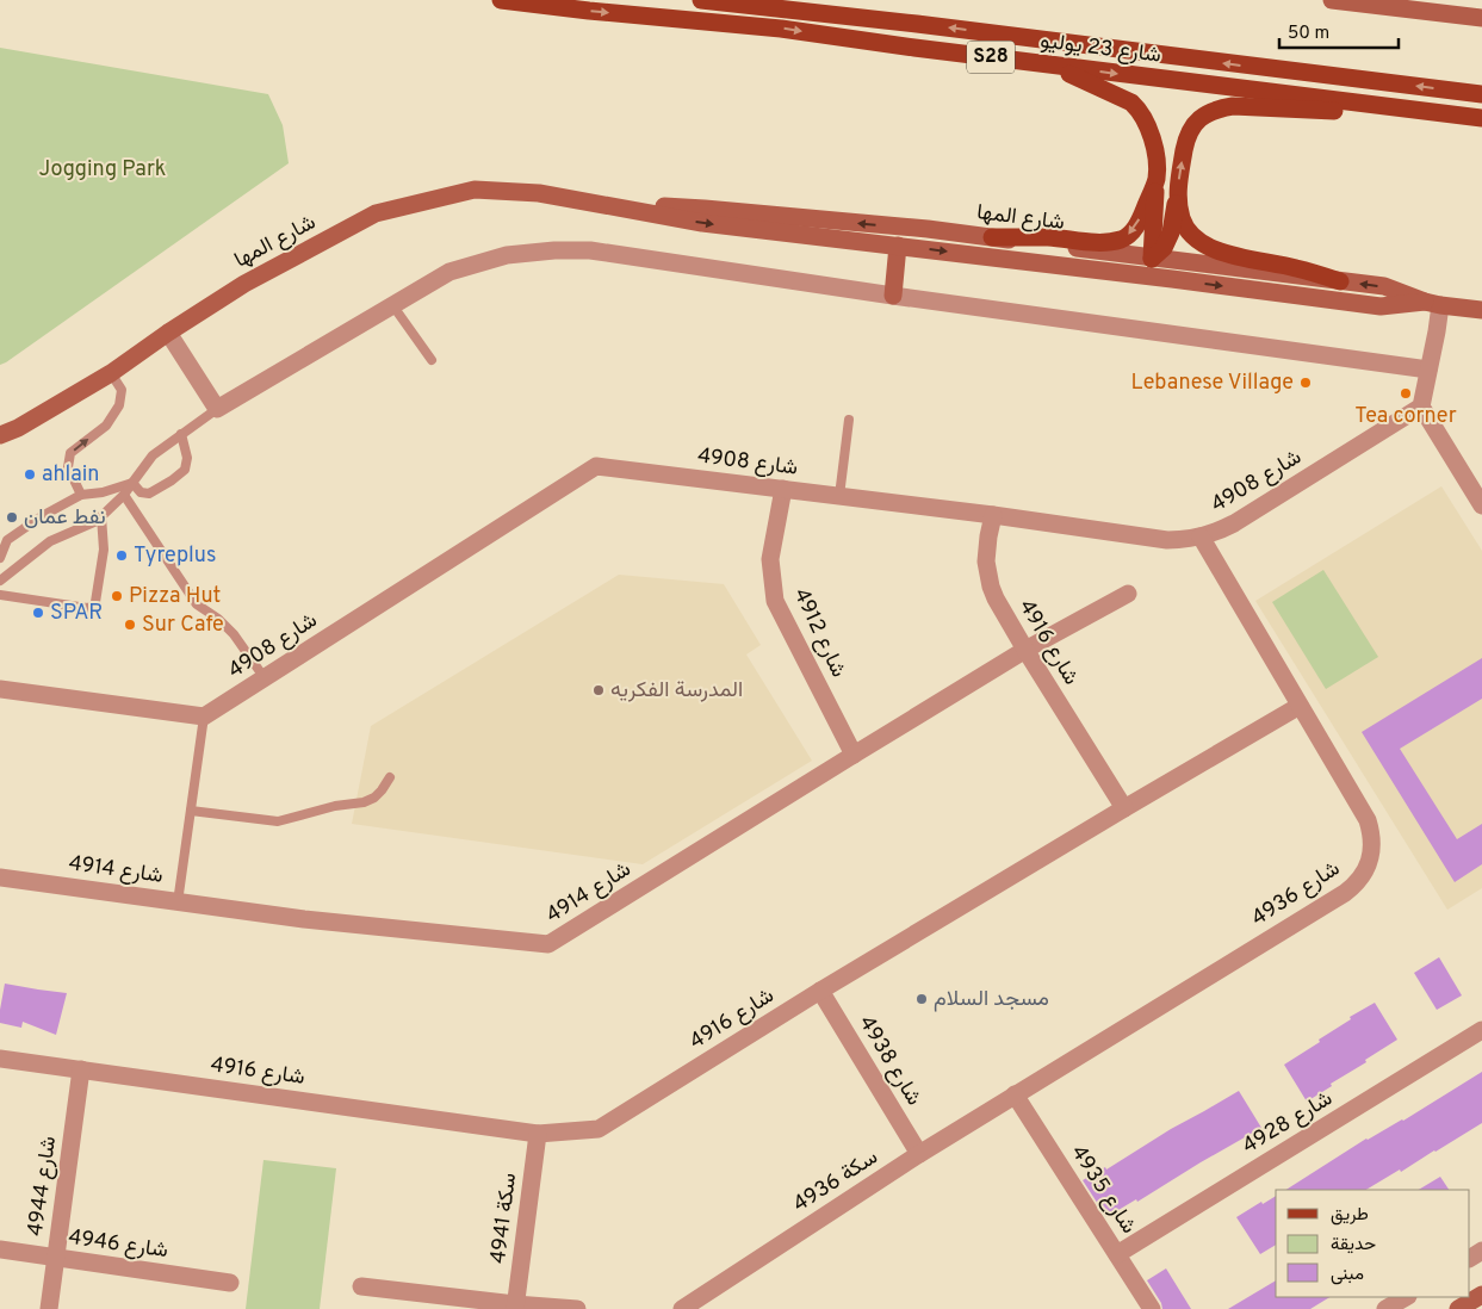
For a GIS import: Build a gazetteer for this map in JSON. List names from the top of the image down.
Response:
{
  "streets": {
    "main road": ["شارع 23 يوليو", "S28"],
    "street": [
      "شارع المها",
      "4908 شارع",
      "4912 شارع",
      "4916 شارع",
      "4914 شارع",
      "4936 شارع",
      "شارع 4938",
      "4928 شارع",
      "سكة 4936",
      "4944 شارع",
      "4935 شارع",
      "سكة 4941",
      "4946 شارع"
    ]
  },
  "crossings": [
    ["4908 شارع", "4912 شارع"],
    ["4908 شارع", "4916 شارع"],
    ["4908 شارع", "4936 شارع"],
    ["4912 شارع", "4914 شارع"],
    ["4916 شارع", "4914 شارع"],
    ["4916 شارع", "شارع 4938"],
    ["4916 شارع", "4944 شارع"],
    ["4916 شارع", "سكة 4941"],
    ["4936 شارع", "سكة 4936"],
    ["4936 شارع", "4935 شارع"],
    ["شارع 4938", "سكة 4936"],
    ["4928 شارع", "4935 شارع"],
    ["سكة 4936", "4935 شارع"],
    ["4944 شارع", "4946 شارع"]
  ],
  "parks": ["Jogging Park"],
  "places": [
    "Lebanese Village",
    "Tea corner",
    "ahlain",
    "نفط عمان",
    "Tyreplus",
    "Pizza Hut",
    "SPAR",
    "Sur Cafe",
    "المدرسة الفكريه",
    "مسجد السلام"
  ],
  "legend": ["طريق", "حديقة", "مبنى"],
  "scale_bar": "50 m"
}
